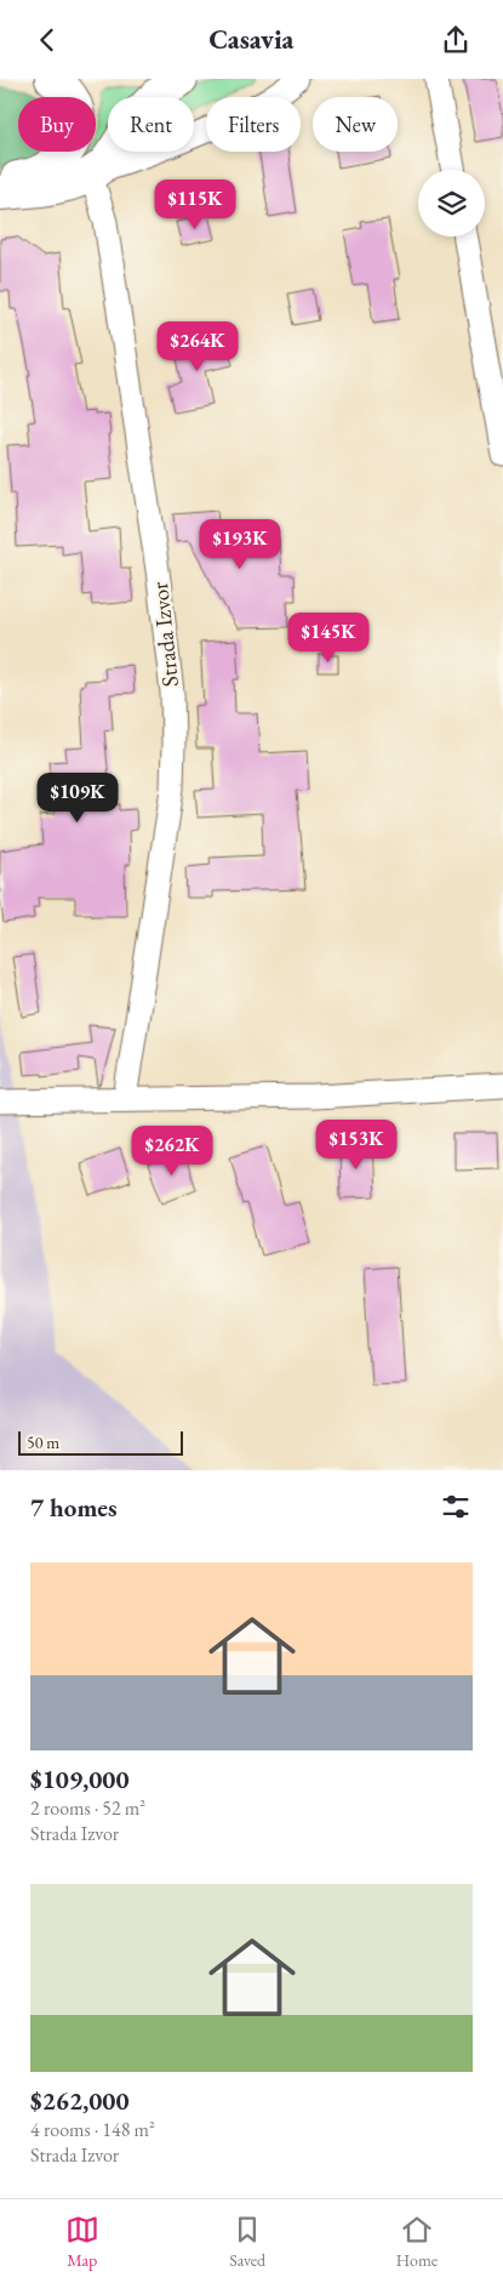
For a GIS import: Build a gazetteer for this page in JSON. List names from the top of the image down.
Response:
{
  "streets": {
    "street": ["Strada Izvor"]
  },
  "scale_bar": "50 m",
  "page": {
    "header": "Casavia",
    "chip": [
      "Buy",
      "Rent",
      "Filters",
      "New"
    ],
    "price": [
      "$115K",
      "$264K",
      "$193K",
      "$145K",
      "$109K",
      "$153K",
      "$262K"
    ],
    "scale": "50 m",
    "heading": "7 homes",
    "list": [
      {
        "name": "$109,000",
        "note": "2 rooms · 52 m² · Strada Izvor"
      },
      {
        "name": "$262,000",
        "note": "4 rooms · 148 m² · Strada Izvor"
      }
    ],
    "tabs": ["Map", "Saved", "Home"]
  }
}
